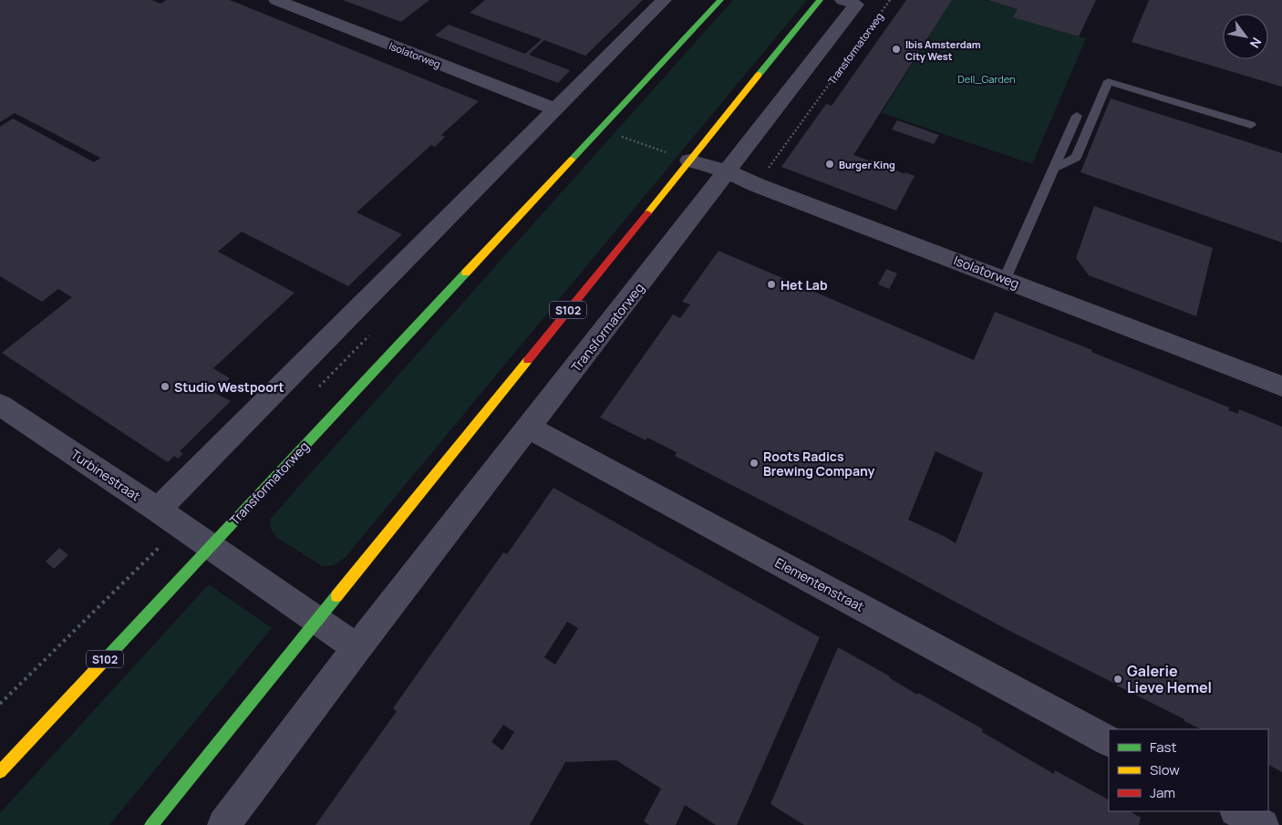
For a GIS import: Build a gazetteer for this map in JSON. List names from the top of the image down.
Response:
{
  "streets": {
    "main road": ["Transformatorweg", "S102"],
    "street": ["Isolatorweg", "Turbinestraat", "Elementenstraat"]
  },
  "crossings": [
    ["Transformatorweg", "Isolatorweg"],
    ["Transformatorweg", "Turbinestraat"],
    ["Transformatorweg", "Elementenstraat"],
    ["Isolatorweg", "S102"]
  ],
  "parks": ["Dell_Garden"],
  "places": [
    "Ibis Amsterdam City West",
    "Burger King",
    "Het Lab",
    "Studio Westpoort",
    "Roots Radics Brewing Company",
    "Galerie Lieve Hemel"
  ],
  "legend": ["Fast", "Slow", "Jam"],
  "north": "bottom right"
}
